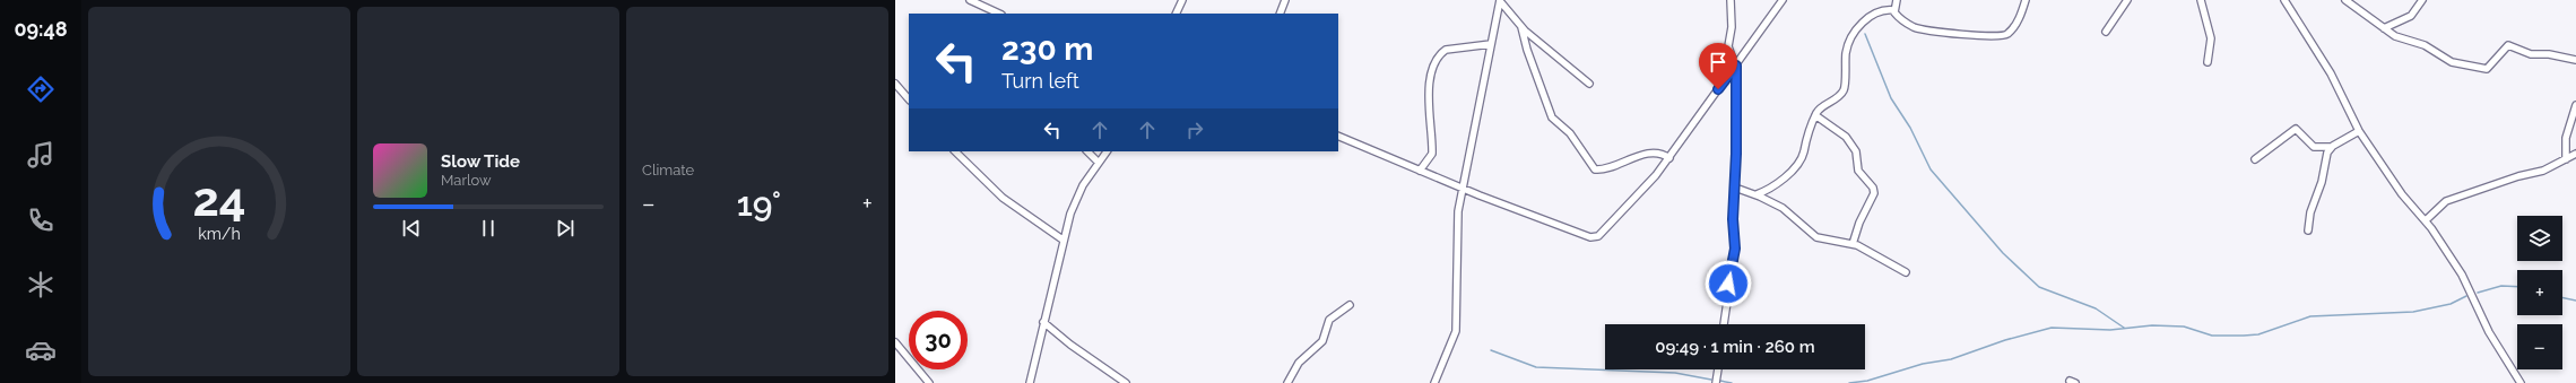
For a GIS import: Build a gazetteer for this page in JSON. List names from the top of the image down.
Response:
{
  "page": {
    "tabs": "09:48",
    "tile": "Climate",
    "turn": ["230 m", "Turn left"],
    "song": ["Slow Tide", "Marlow"],
    "heat": ["−", "19°", "+"],
    "map_buttons": ["+", "−"],
    "limit": "30",
    "trip": "09:49 · 1 min · 260 m",
    "gauge": ["24", "km/h"]
  }
}
